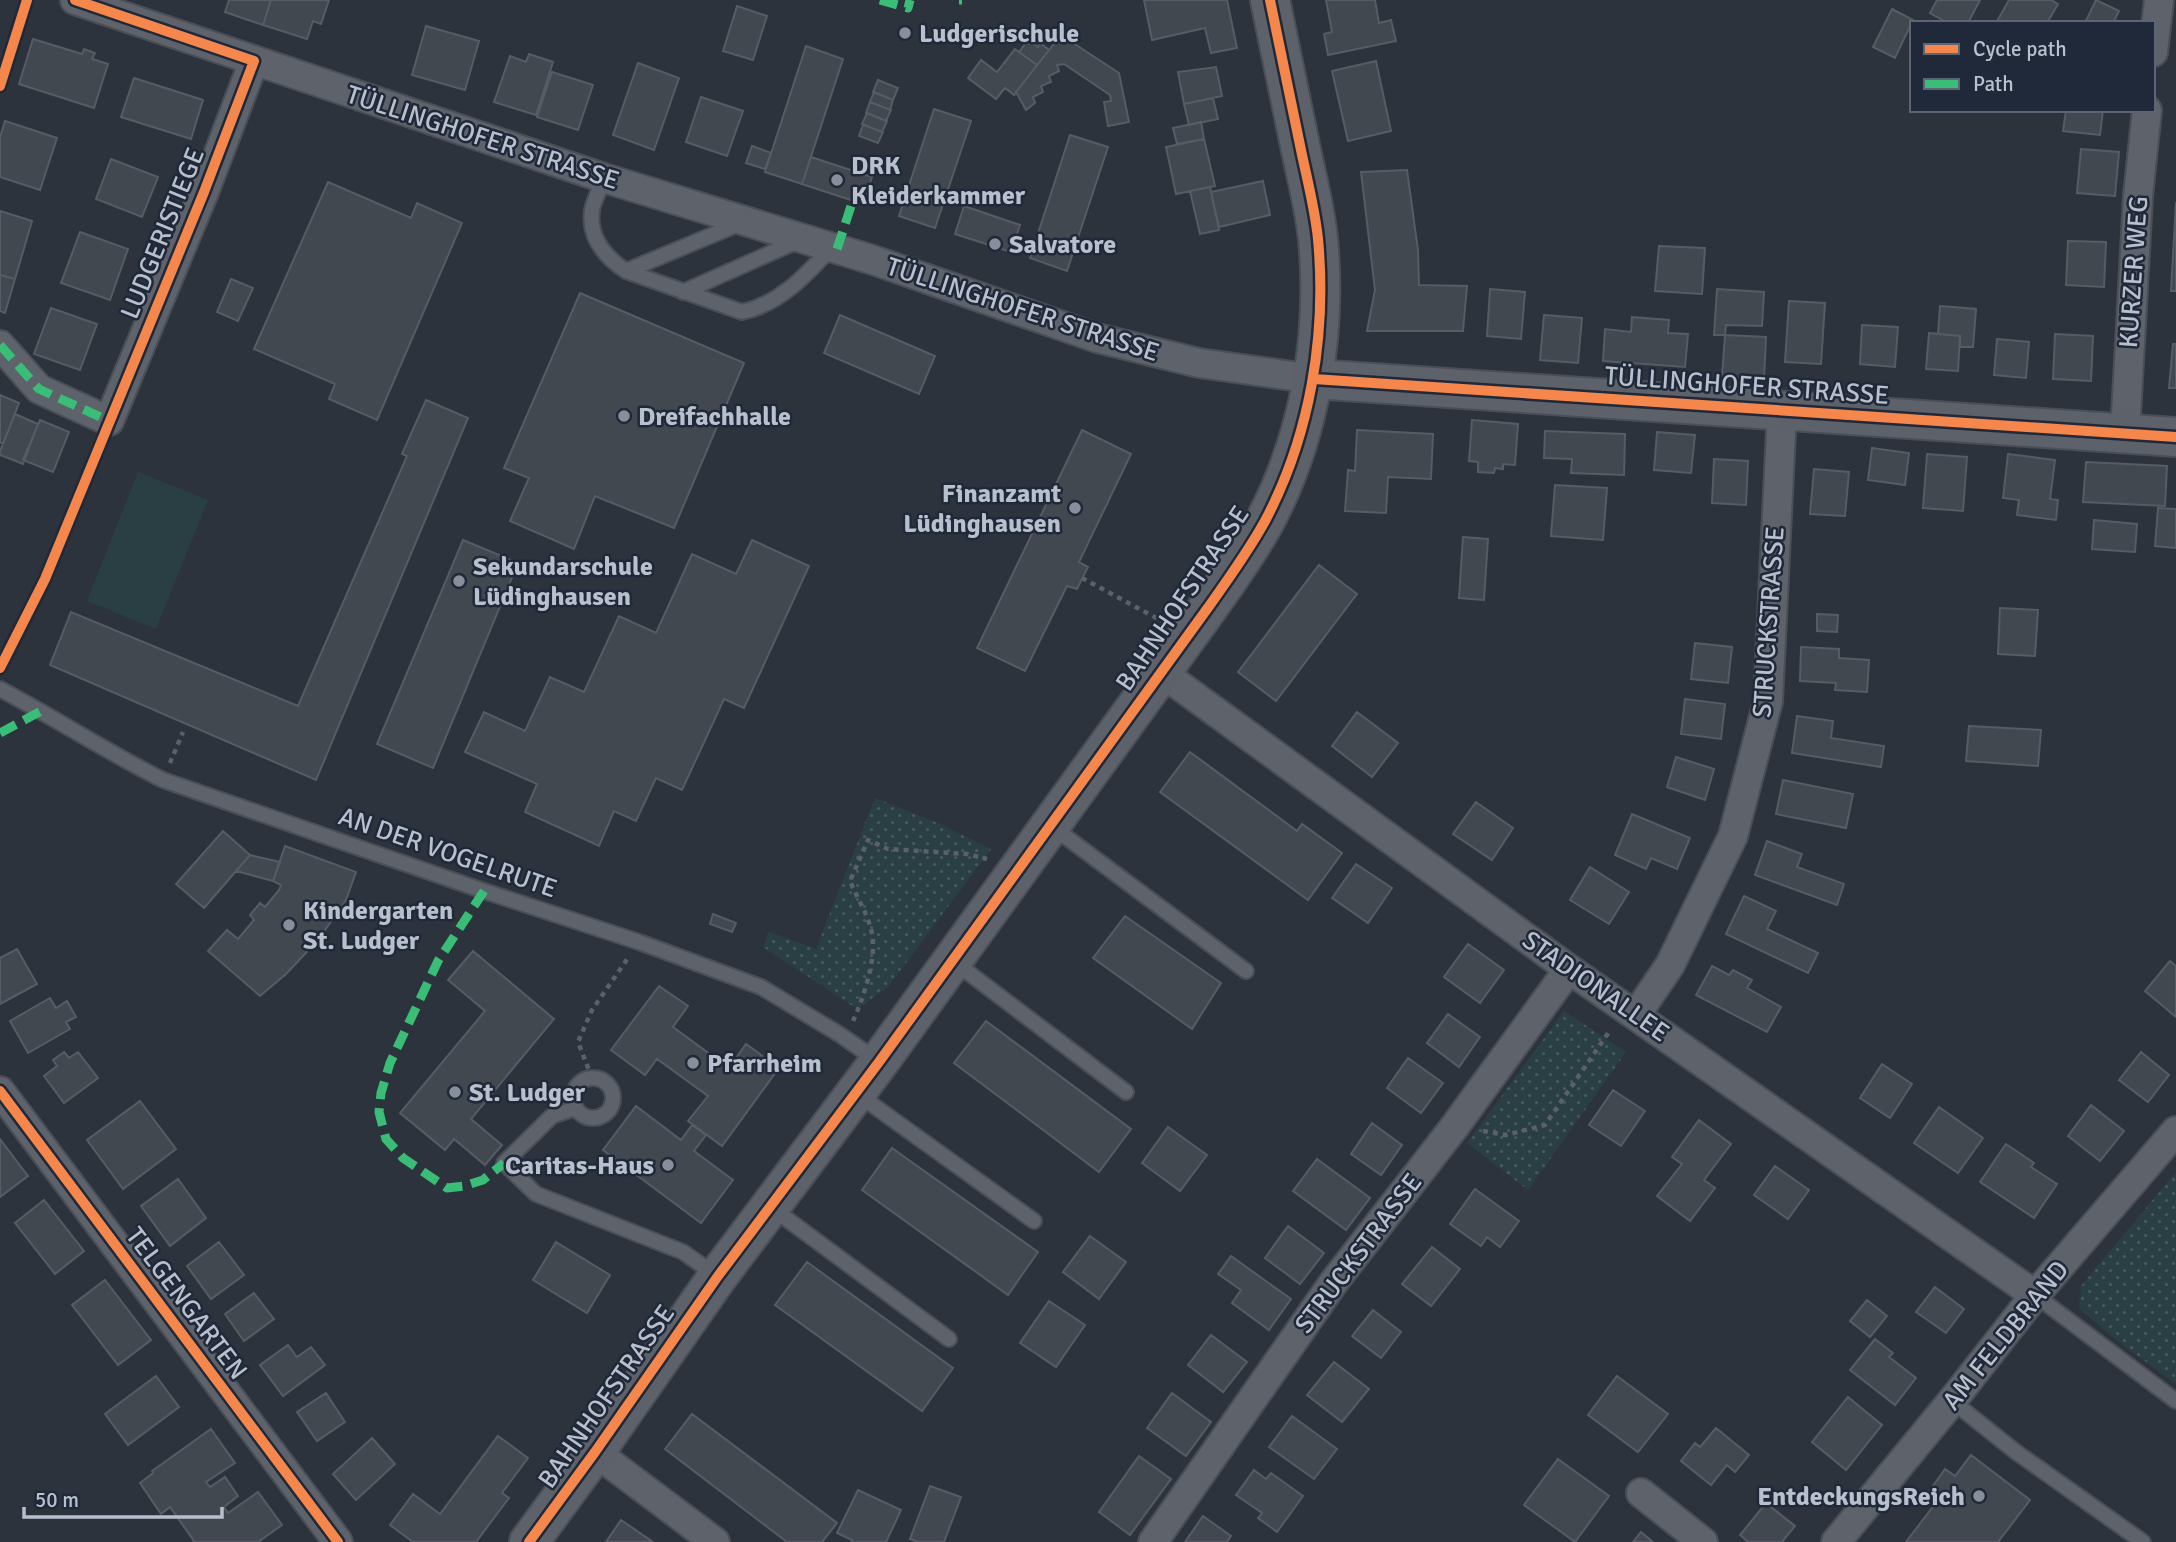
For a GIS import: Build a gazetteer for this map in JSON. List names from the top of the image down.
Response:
{
  "streets": {
    "main road": ["TÜLLINGHOFER STRASSE", "BAHNHOFSTRASSE"],
    "street": [
      "LUDGERISTIEGE",
      "KURZER WEG",
      "STRUCKSTRASSE",
      "STADIONALLEE",
      "TELGENGARTEN",
      "AM FELDBRAND"
    ],
    "lane": ["AN DER VOGELRUTE"]
  },
  "crossings": [
    ["TÜLLINGHOFER STRASSE", "LUDGERISTIEGE"],
    ["TÜLLINGHOFER STRASSE", "KURZER WEG"],
    ["TÜLLINGHOFER STRASSE", "BAHNHOFSTRASSE"],
    ["TÜLLINGHOFER STRASSE", "STRUCKSTRASSE"],
    ["BAHNHOFSTRASSE", "AN DER VOGELRUTE"],
    ["BAHNHOFSTRASSE", "STADIONALLEE"],
    ["STRUCKSTRASSE", "STADIONALLEE"],
    ["STADIONALLEE", "AM FELDBRAND"]
  ],
  "places": [
    "Ludgerischule",
    "DRK Kleiderkammer",
    "Salvatore",
    "Dreifachhalle",
    "Finanzamt Lüdinghausen",
    "Sekundarschule Lüdinghausen",
    "Kindergarten St. Ludger",
    "Pfarrheim",
    "St. Ludger",
    "Caritas-Haus",
    "EntdeckungsReich"
  ],
  "legend": ["Cycle path", "Path"],
  "scale_bar": "50 m"
}
